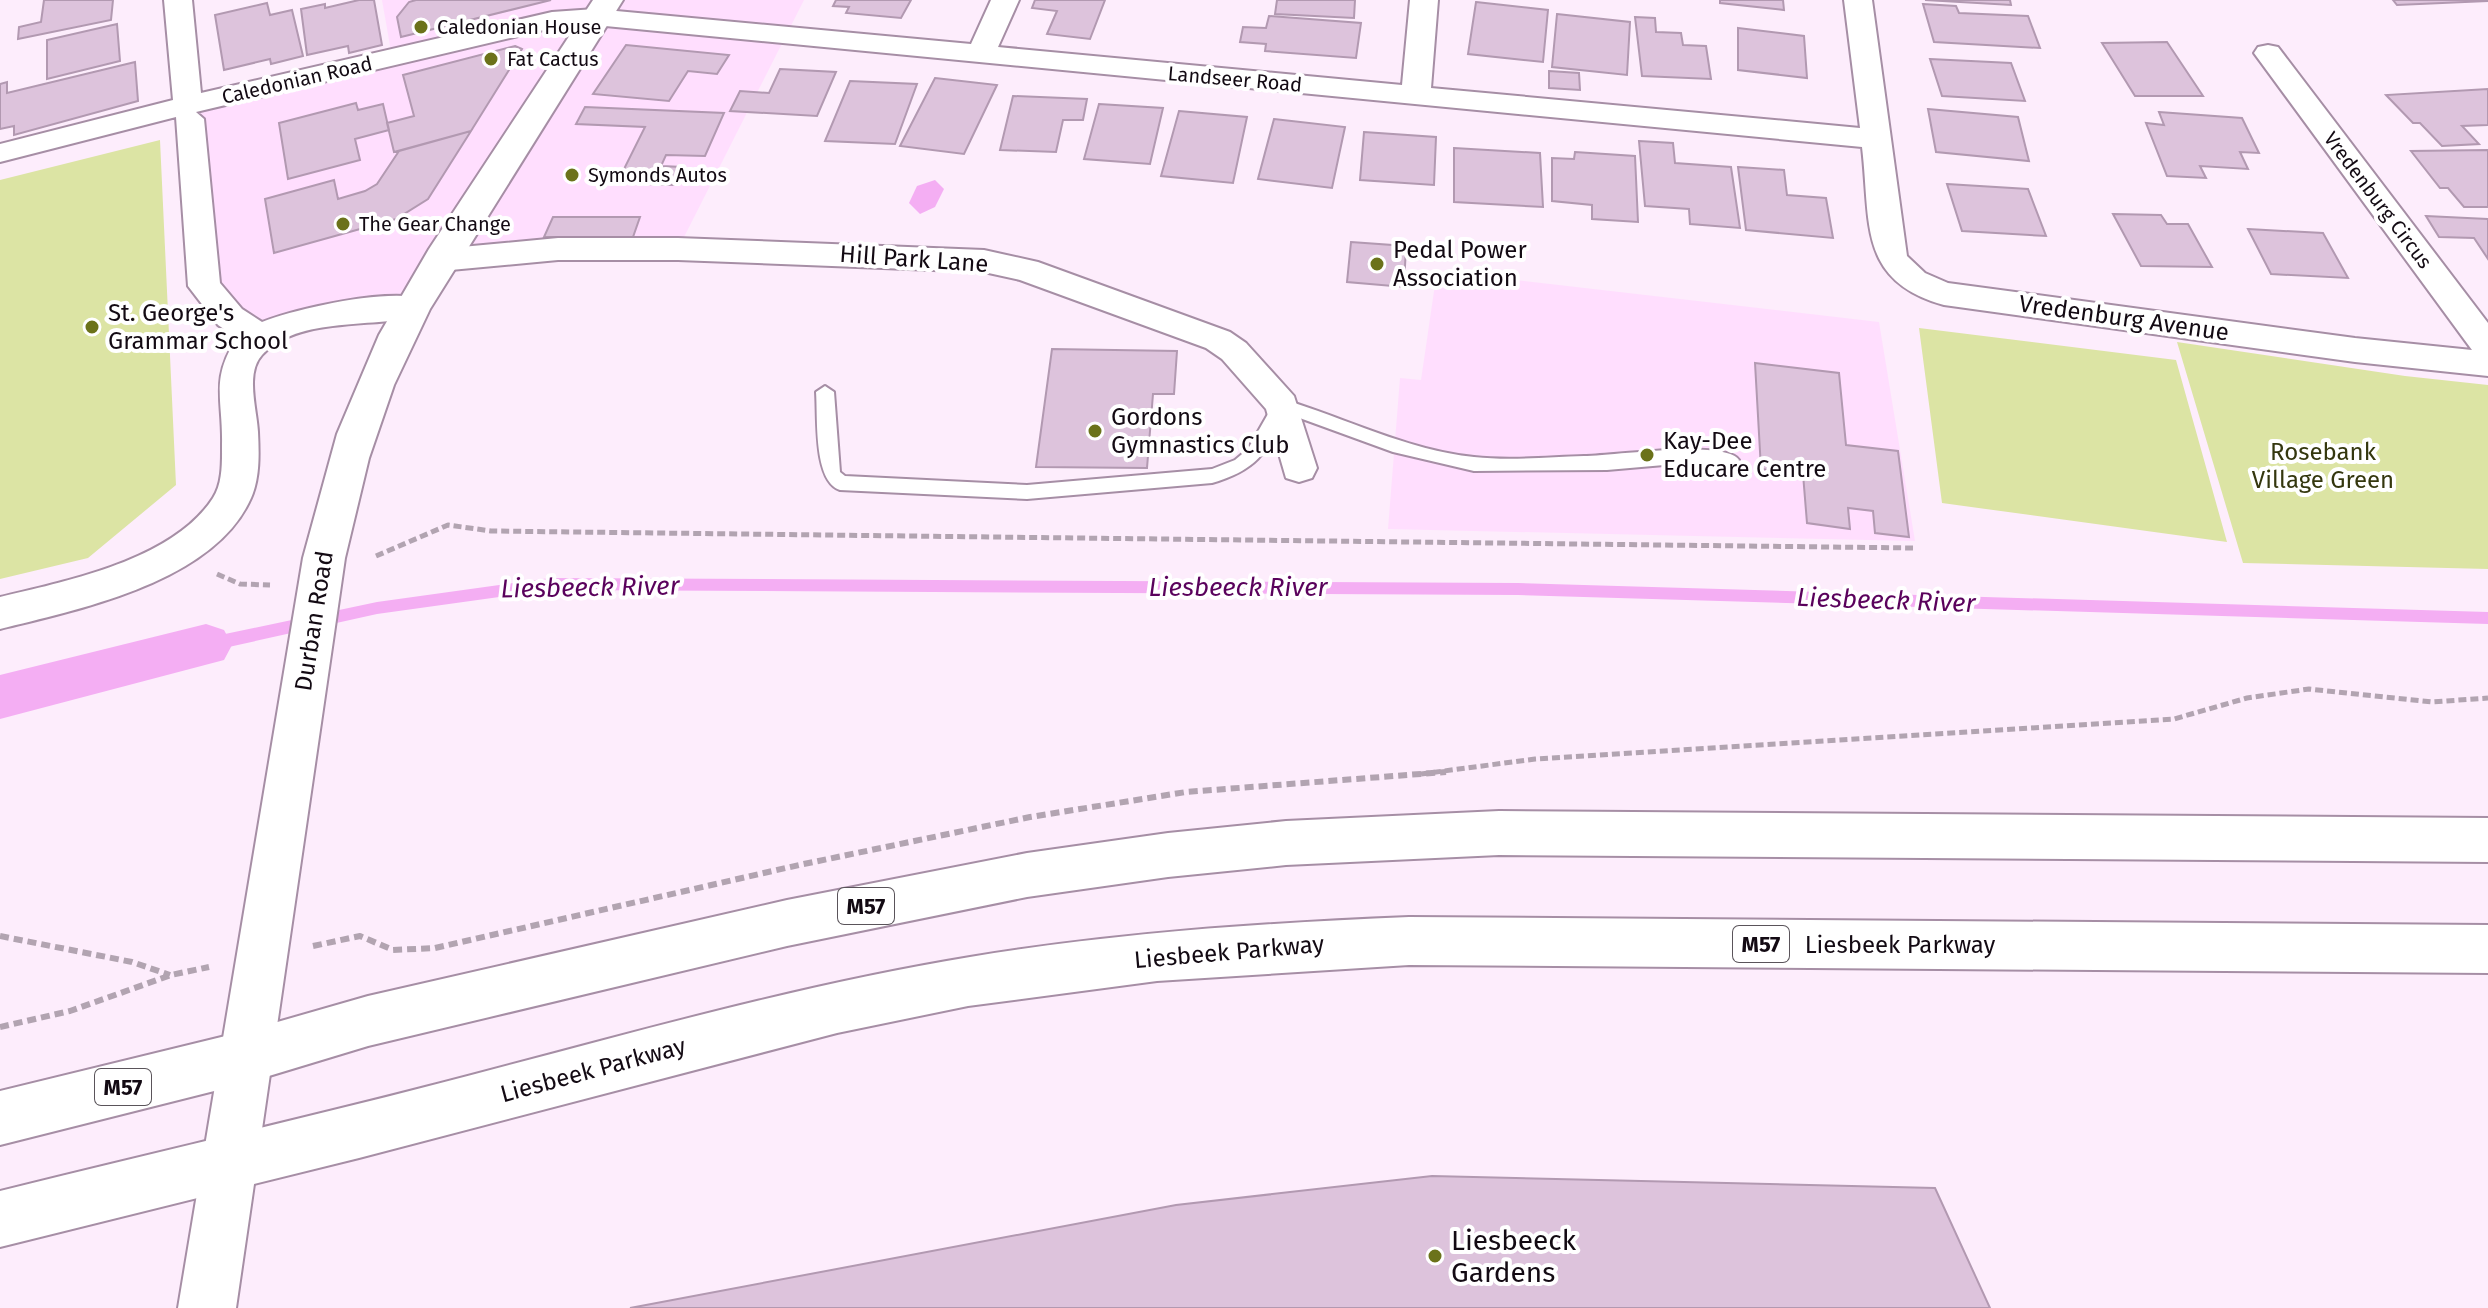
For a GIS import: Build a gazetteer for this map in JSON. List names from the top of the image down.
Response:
{
  "streets": {
    "main road": ["Durban Road", "M57", "Liesbeek Parkway"],
    "street": [
      "Landseer Road",
      "Caledonian Road",
      "Vredenburg Circus",
      "Hill Park Lane",
      "Vredenburg Avenue"
    ]
  },
  "crossings": [
    ["Landseer Road", "Caledonian Road"],
    ["Landseer Road", "Vredenburg Avenue"],
    ["Landseer Road", "Durban Road"],
    ["Caledonian Road", "Durban Road"],
    ["Hill Park Lane", "Durban Road"],
    ["Durban Road", "M57"],
    ["Durban Road", "Liesbeek Parkway"]
  ],
  "water": ["Liesbeeck River"],
  "parks": ["Rosebank Village Green"],
  "places": [
    "Caledonian House",
    "Fat Cactus",
    "Symonds Autos",
    "The Gear Change",
    "Pedal Power Association",
    "St. George's Grammar School",
    "Gordons Gymnastics Club",
    "Kay-Dee Educare Centre",
    "Liesbeeck Gardens"
  ]
}
